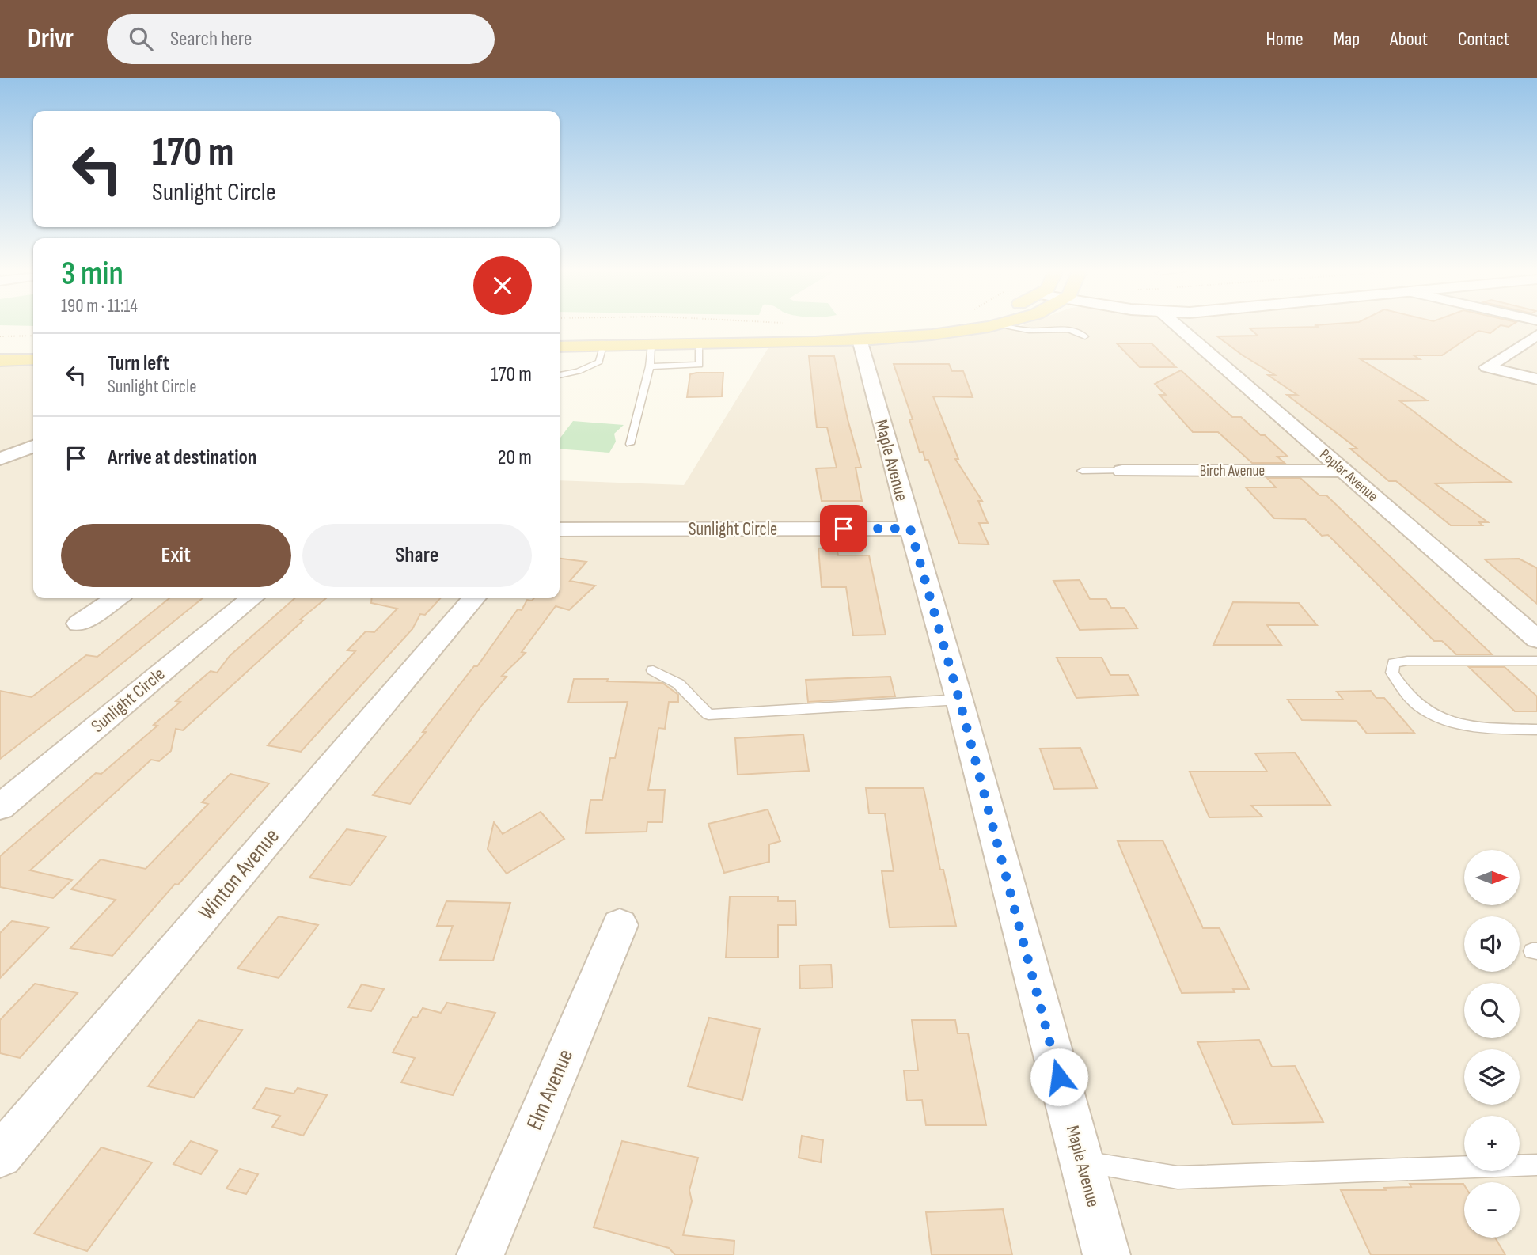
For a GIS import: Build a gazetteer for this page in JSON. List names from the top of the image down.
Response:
{
  "streets": {
    "street": [
      "Maple Avenue",
      "Birch Avenue",
      "Poplar Avenue",
      "Sunlight Circle",
      "Winton Avenue",
      "Elm Avenue"
    ]
  },
  "crossings": [
    ["Maple Avenue", "Sunlight Circle"],
    ["Birch Avenue", "Poplar Avenue"]
  ],
  "north": "right",
  "page": {
    "header": "Drivr",
    "search": "Search here",
    "nav": [
      "Home",
      "Map",
      "About",
      "Contact"
    ],
    "turn": ["170 m", "Sunlight Circle"],
    "heading": ["3 min", "190 m · 11:14"],
    "list": [
      {
        "name": "Turn left",
        "note": "Sunlight Circle",
        "value": "170 m"
      },
      {
        "name": "Arrive at destination",
        "value": "20 m"
      }
    ],
    "buttons": ["Exit", "Share"],
    "map_buttons": ["+", "−"]
  }
}
